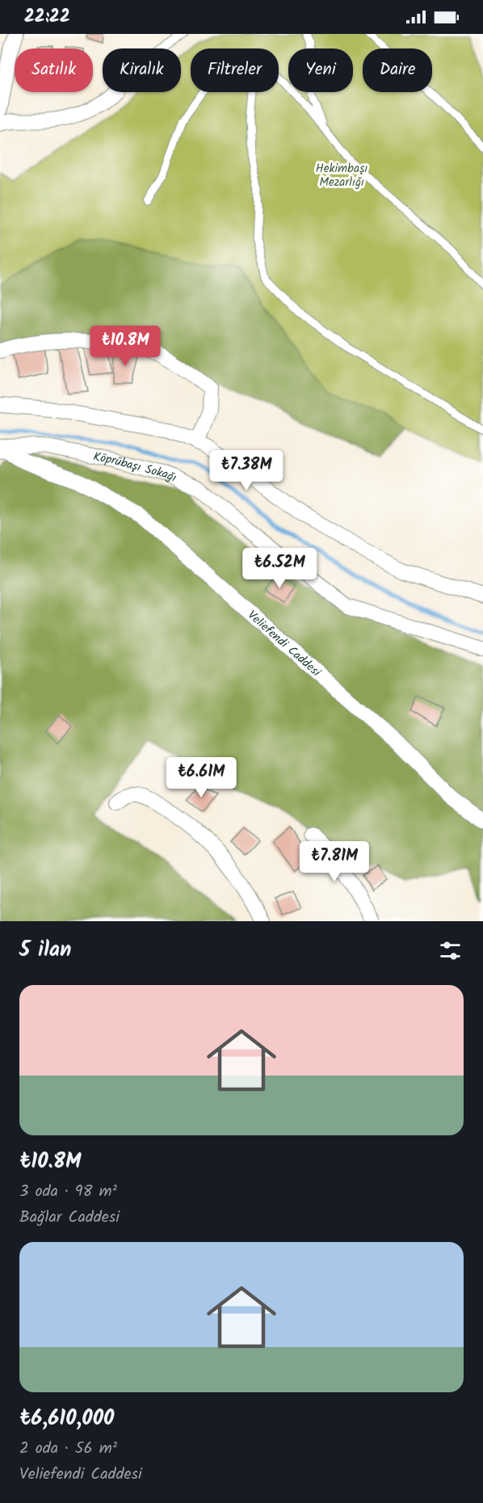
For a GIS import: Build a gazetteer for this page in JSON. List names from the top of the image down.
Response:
{
  "streets": {
    "street": ["Köprübaşı Sokağı", "Veliefendi Caddesi"]
  },
  "crossings": [
    ["Köprübaşı Sokağı", "Veliefendi Caddesi"]
  ],
  "parks": ["Hekimbaşı Mezarlığı"],
  "page": {
    "status": "22:22",
    "chip": [
      "Satılık",
      "Kiralık",
      "Filtreler",
      "Yeni",
      "Daire"
    ],
    "price": [
      "₺10.8M",
      "₺7.38M",
      "₺6.52M",
      "₺6.61M",
      "₺7.81M"
    ],
    "heading": "5 ilan",
    "list": [
      {
        "name": "₺10.8M",
        "note": "3 oda · 98 m² · Bağlar Caddesi"
      },
      {
        "name": "₺6,610,000",
        "note": "2 oda · 56 m² · Veliefendi Caddesi"
      }
    ]
  }
}
